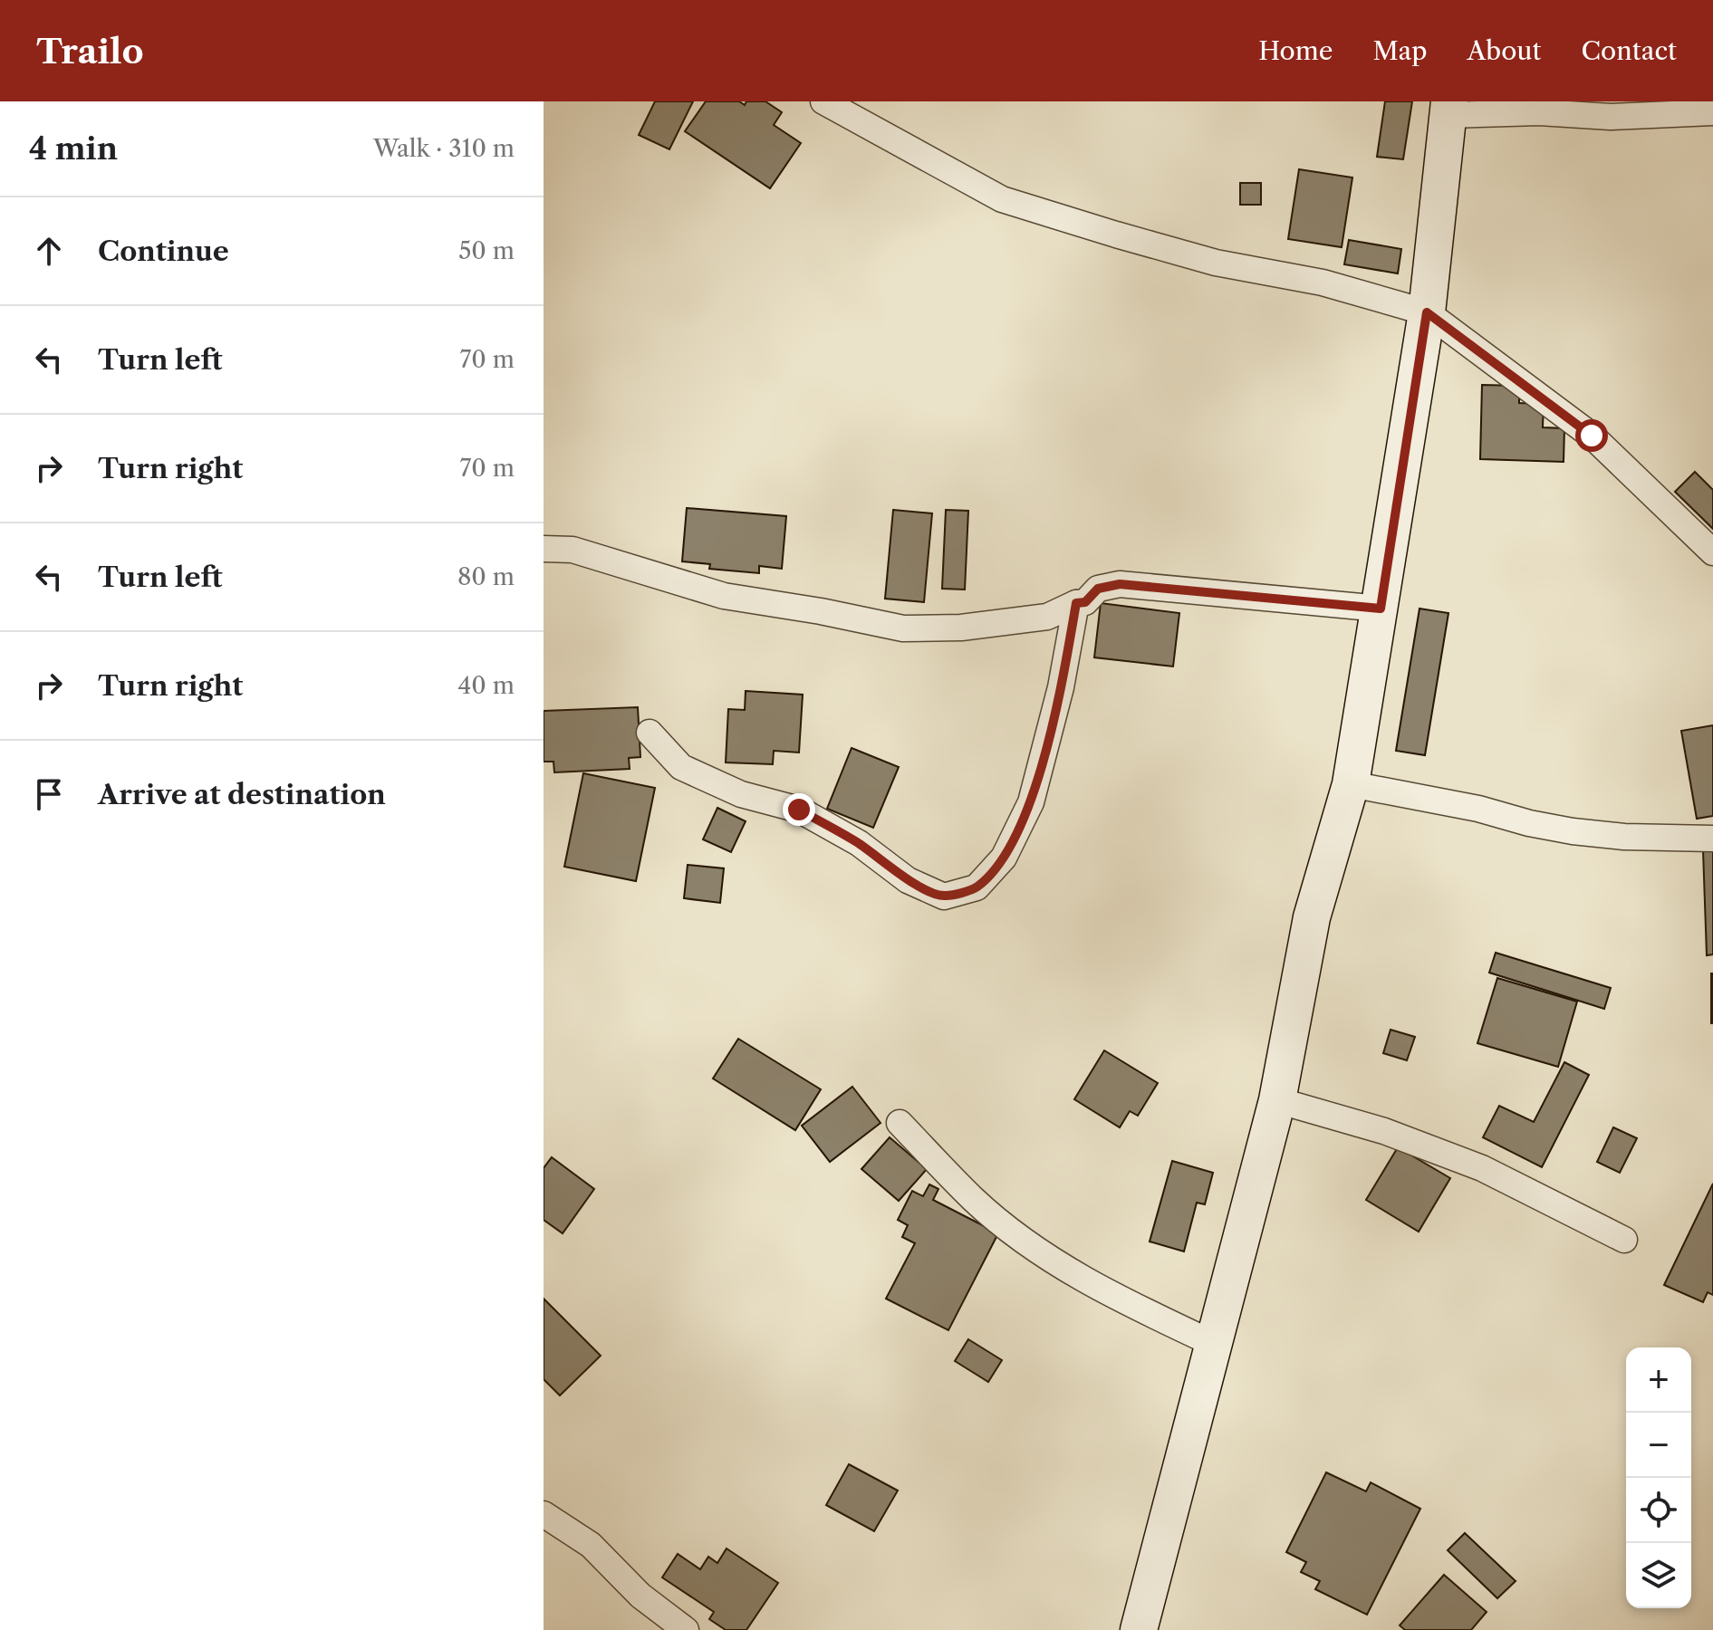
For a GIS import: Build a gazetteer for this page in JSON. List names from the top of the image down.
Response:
{
  "page": {
    "header": "Trailo",
    "nav": [
      "Home",
      "Map",
      "About",
      "Contact"
    ],
    "heading": ["4 min", "Walk · 310 m"],
    "list": [
      ["Continue", "50 m"],
      ["Turn left", "70 m"],
      ["Turn right", "70 m"],
      ["Turn left", "80 m"],
      ["Turn right", "40 m"],
      "Arrive at destination"
    ],
    "map_buttons": ["+", "−"]
  }
}
